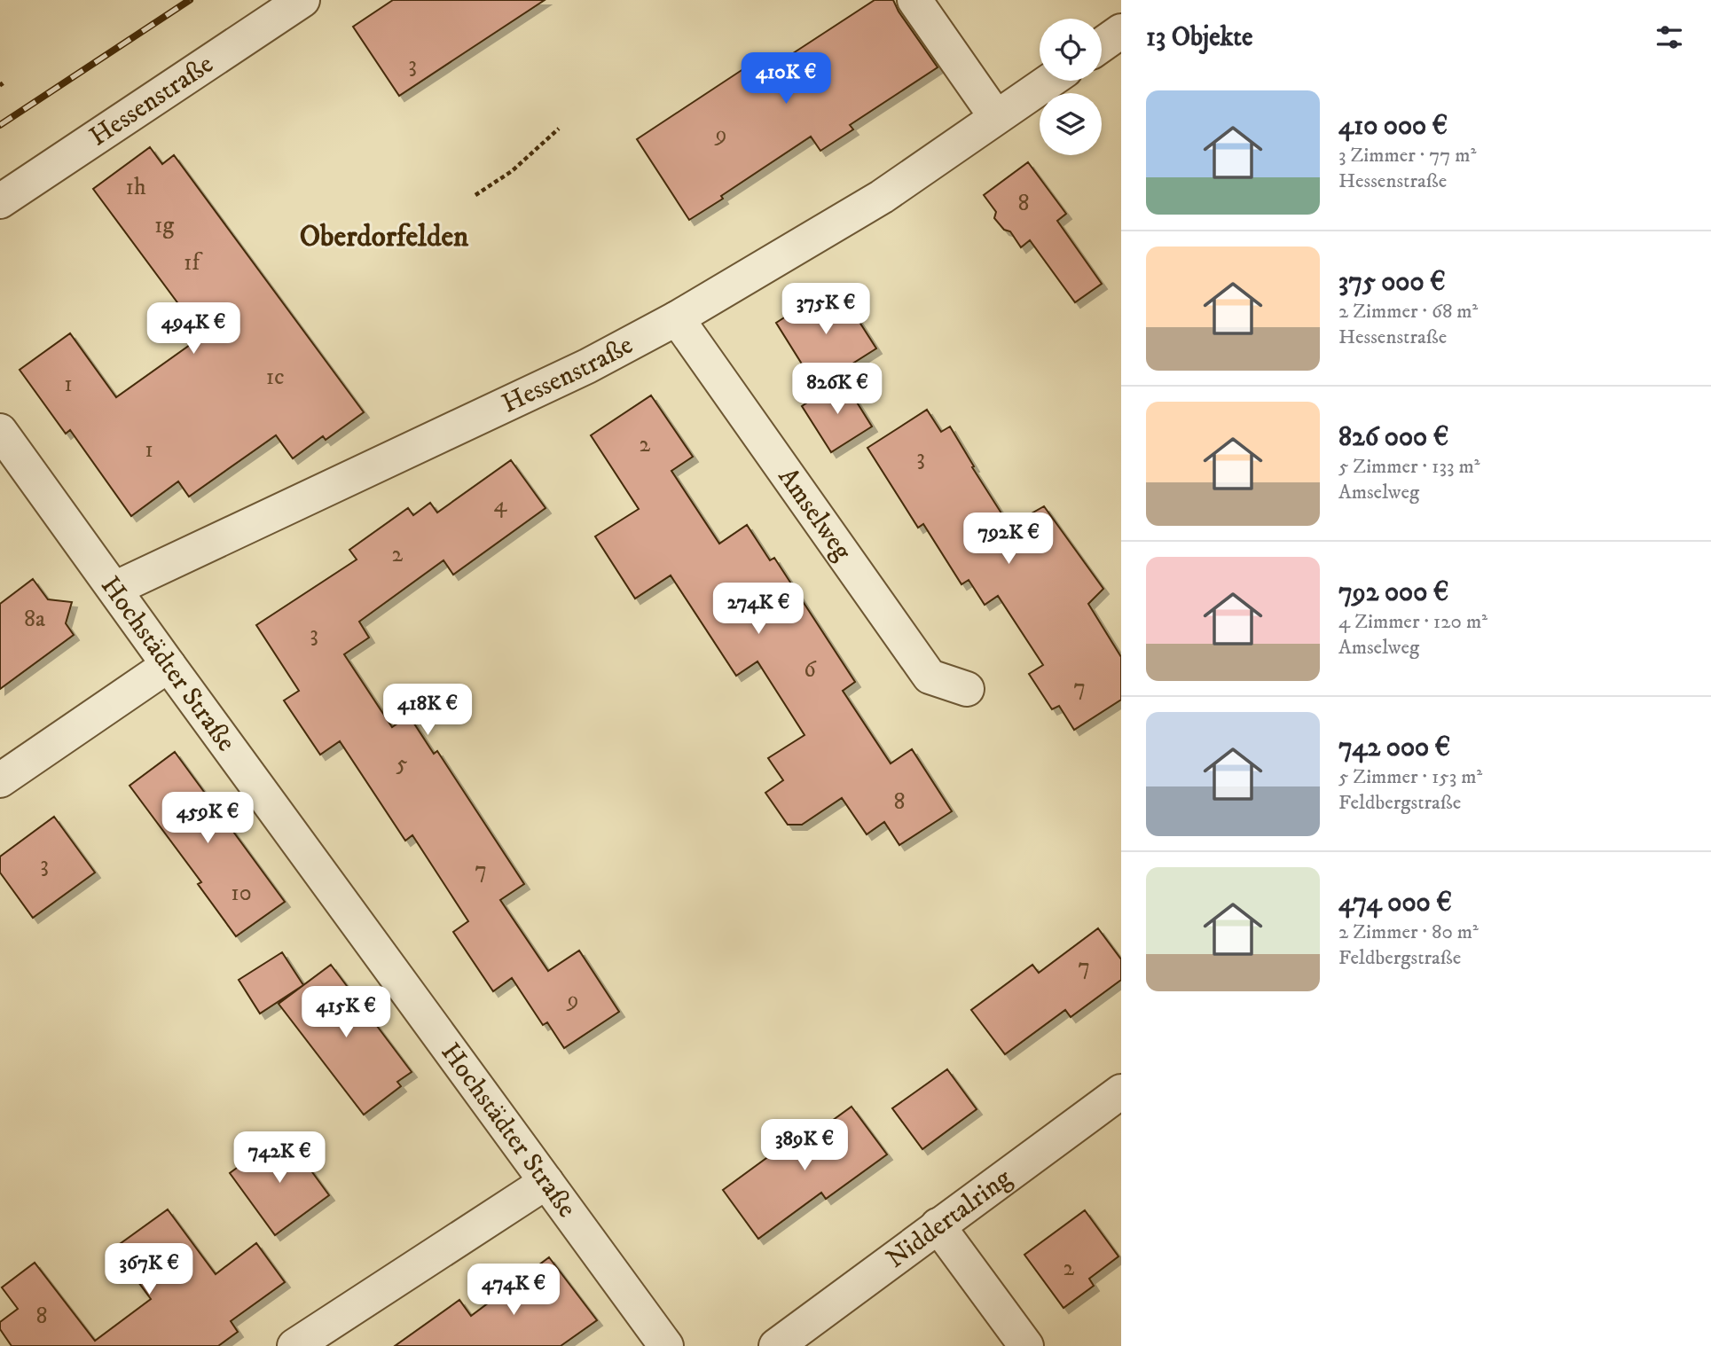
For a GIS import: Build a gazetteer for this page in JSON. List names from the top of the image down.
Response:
{
  "streets": {
    "street": [
      "Hessenstraße",
      "Amselweg",
      "Hochstädter Straße",
      "Niddertalring"
    ]
  },
  "crossings": [
    ["Hessenstraße", "Amselweg"],
    ["Hessenstraße", "Hochstädter Straße"]
  ],
  "districts": ["Oberdorfelden"],
  "house_numbers": [
    "3",
    "9",
    "1h",
    "8",
    "1g",
    "1f",
    "1c",
    "1",
    "2",
    "1",
    "3",
    "4",
    "2",
    "8a",
    "3",
    "6",
    "7",
    "5",
    "8",
    "3",
    "7",
    "10",
    "7",
    "9",
    "2",
    "8"
  ],
  "page": {
    "heading": "13 Objekte",
    "price": [
      "410K €",
      "375K €",
      "494K €",
      "826K €",
      "792K €",
      "274K €",
      "418K €",
      "459K €",
      "415K €",
      "389K €",
      "742K €",
      "367K €",
      "474K €"
    ],
    "list": [
      {
        "name": "410 000 €",
        "note": "3 Zimmer · 77 m² · Hessenstraße"
      },
      {
        "name": "375 000 €",
        "note": "2 Zimmer · 68 m² · Hessenstraße"
      },
      {
        "name": "826 000 €",
        "note": "5 Zimmer · 133 m² · Amselweg"
      },
      {
        "name": "792 000 €",
        "note": "4 Zimmer · 120 m² · Amselweg"
      },
      {
        "name": "742 000 €",
        "note": "5 Zimmer · 153 m² · Feldbergstraße"
      },
      {
        "name": "474 000 €",
        "note": "2 Zimmer · 80 m² · Feldbergstraße"
      }
    ]
  }
}
